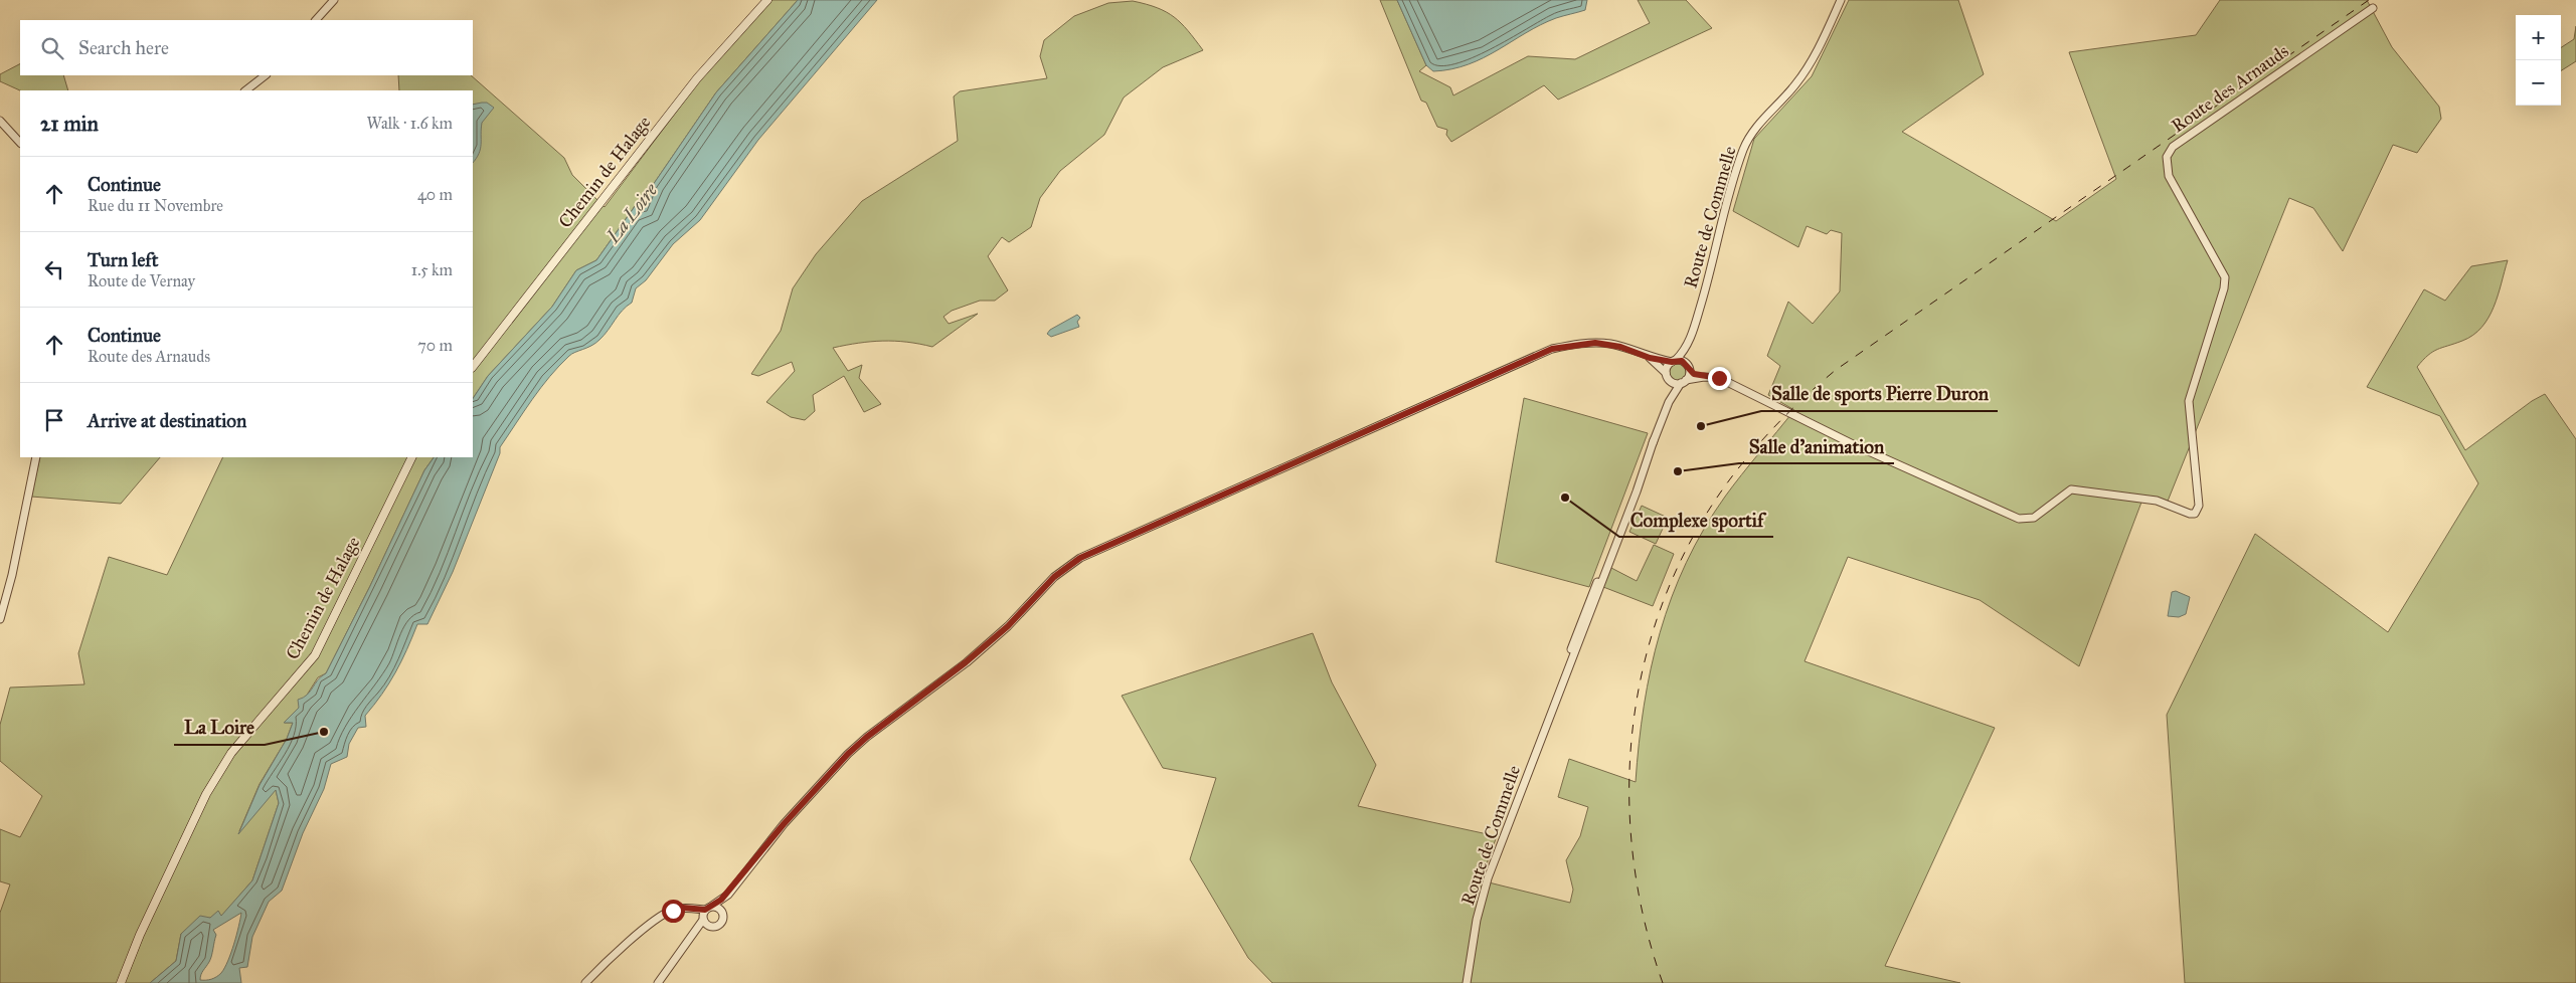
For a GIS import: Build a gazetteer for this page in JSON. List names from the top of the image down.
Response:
{
  "streets": {
    "main road": ["Chemin de Halage"],
    "street": ["Route des Arnauds", "Route de Commelle"]
  },
  "crossings": [
    ["Route des Arnauds", "Route de Commelle"]
  ],
  "water": ["La Loire"],
  "places": [
    "Salle de sports Pierre Duron",
    "Salle d'animation",
    "Complexe sportif",
    "La Loire"
  ],
  "page": {
    "map_buttons": ["+", "−"],
    "search": "Search here",
    "heading": ["21 min", "Walk · 1.6 km"],
    "list": [
      ["Continue", "Rue du 11 Novembre", "40 m"],
      ["Turn left", "Route de Vernay", "1.5 km"],
      ["Continue", "Route des Arnauds", "70 m"],
      "Arrive at destination"
    ]
  }
}
